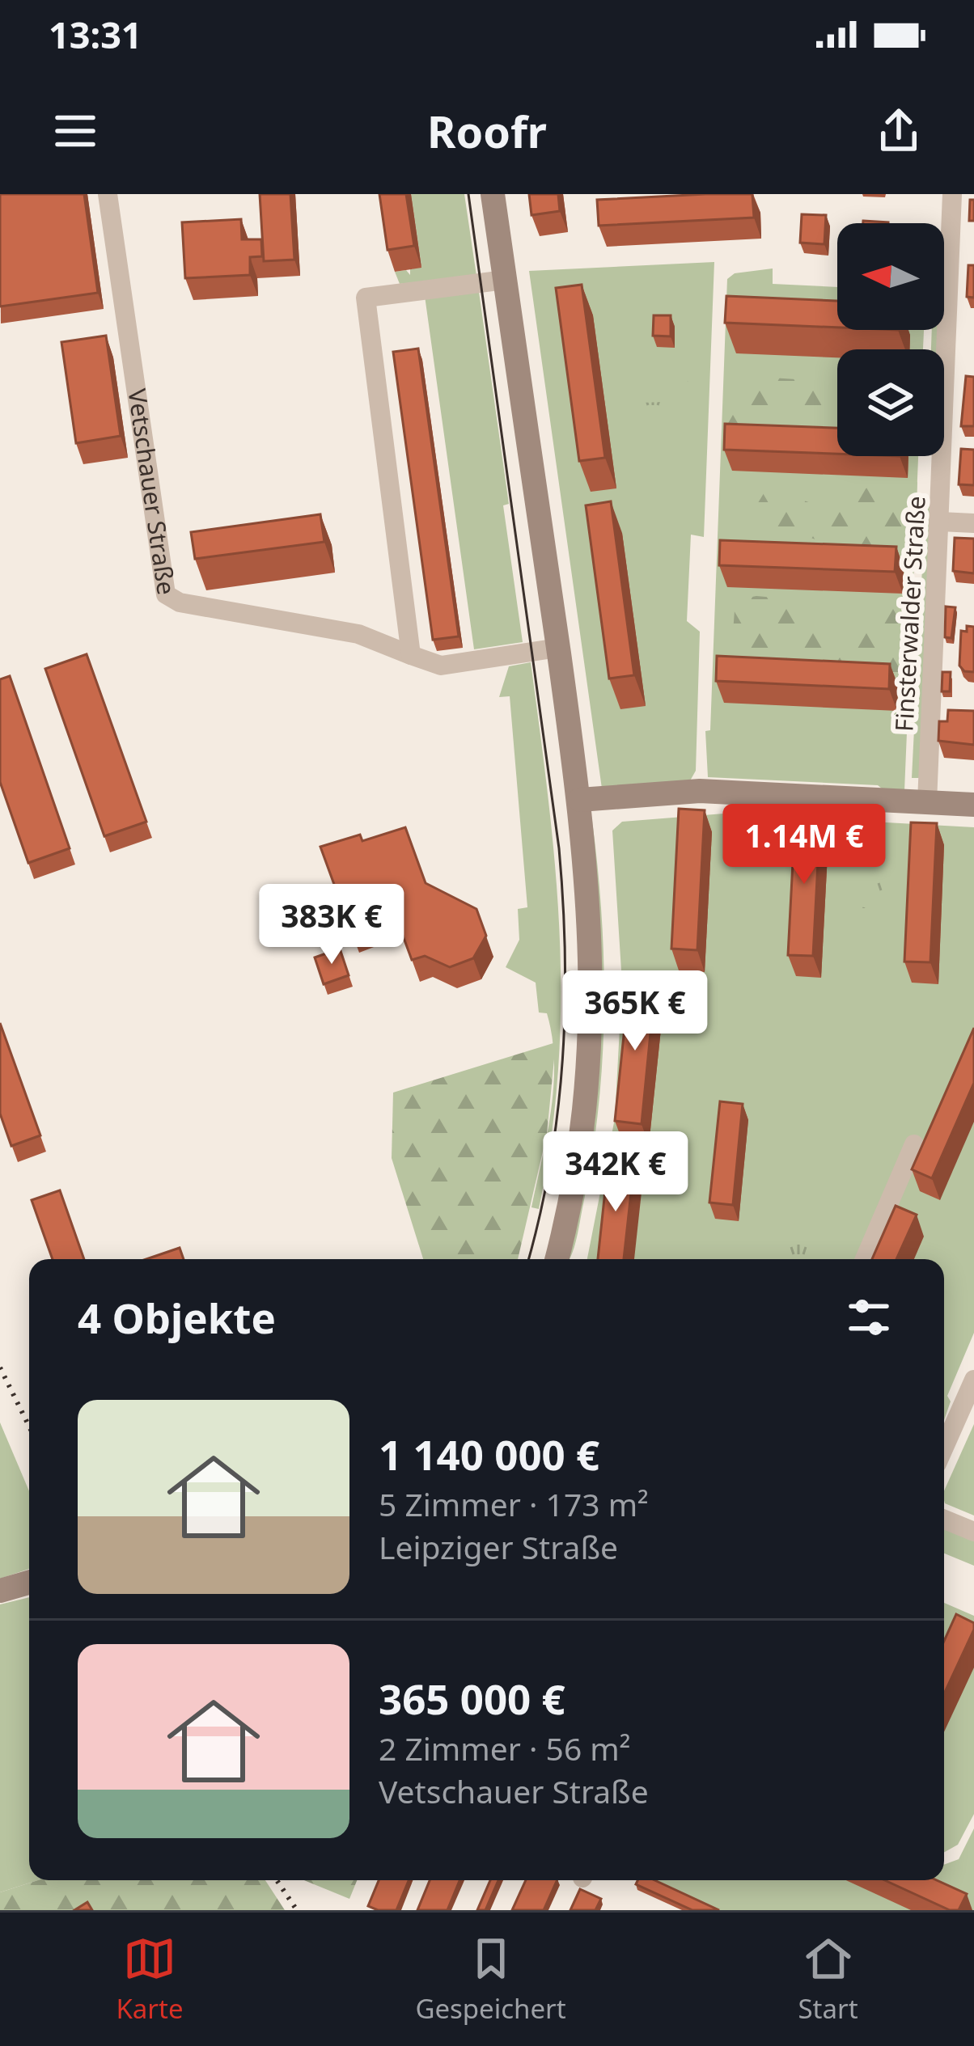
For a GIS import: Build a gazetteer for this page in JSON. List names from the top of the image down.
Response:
{
  "streets": {
    "street": ["Vetschauer Straße", "Finsterwalder Straße"]
  },
  "north": "left",
  "page": {
    "status": "13:31",
    "header": "Roofr",
    "price": [
      "1.14M €",
      "383K €",
      "365K €",
      "342K €"
    ],
    "heading": "4 Objekte",
    "list": [
      {
        "name": "1 140 000 €",
        "note": "5 Zimmer · 173 m² · Leipziger Straße"
      },
      {
        "name": "365 000 €",
        "note": "2 Zimmer · 56 m² · Vetschauer Straße"
      }
    ],
    "tabs": ["Karte", "Gespeichert", "Start"]
  }
}
